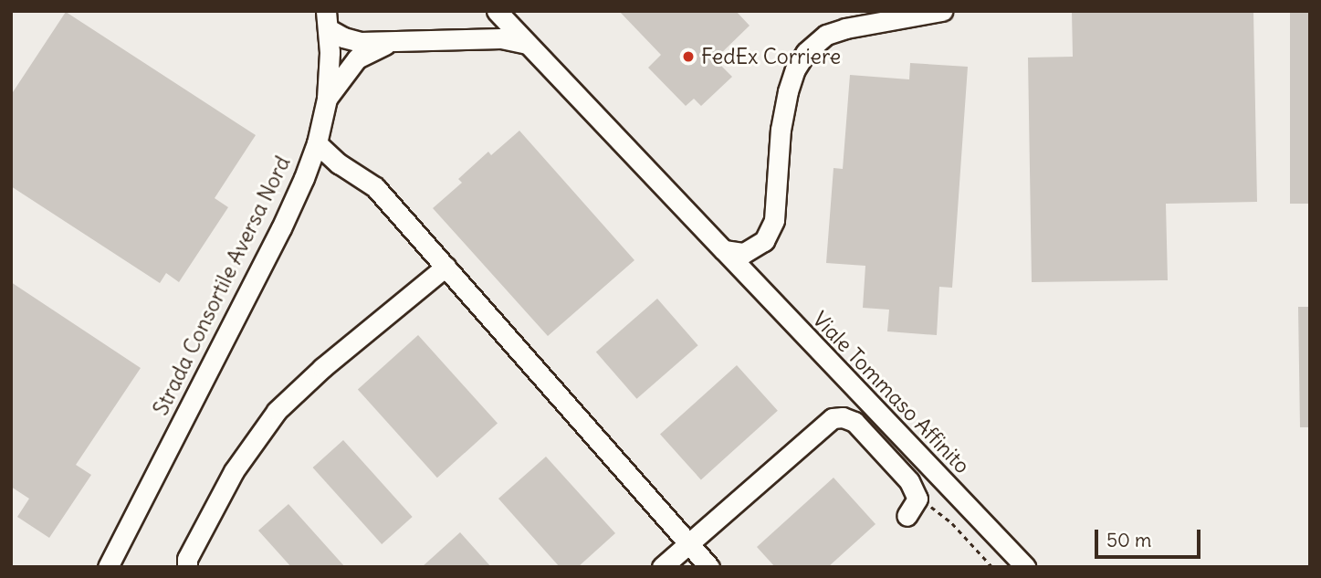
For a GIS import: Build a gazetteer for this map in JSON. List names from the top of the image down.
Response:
{
  "streets": {
    "street": ["Strada Consortile Aversa Nord", "Viale Tommaso Affinito"]
  },
  "places": ["FedEx Corriere"],
  "scale_bar": "50 m"
}
